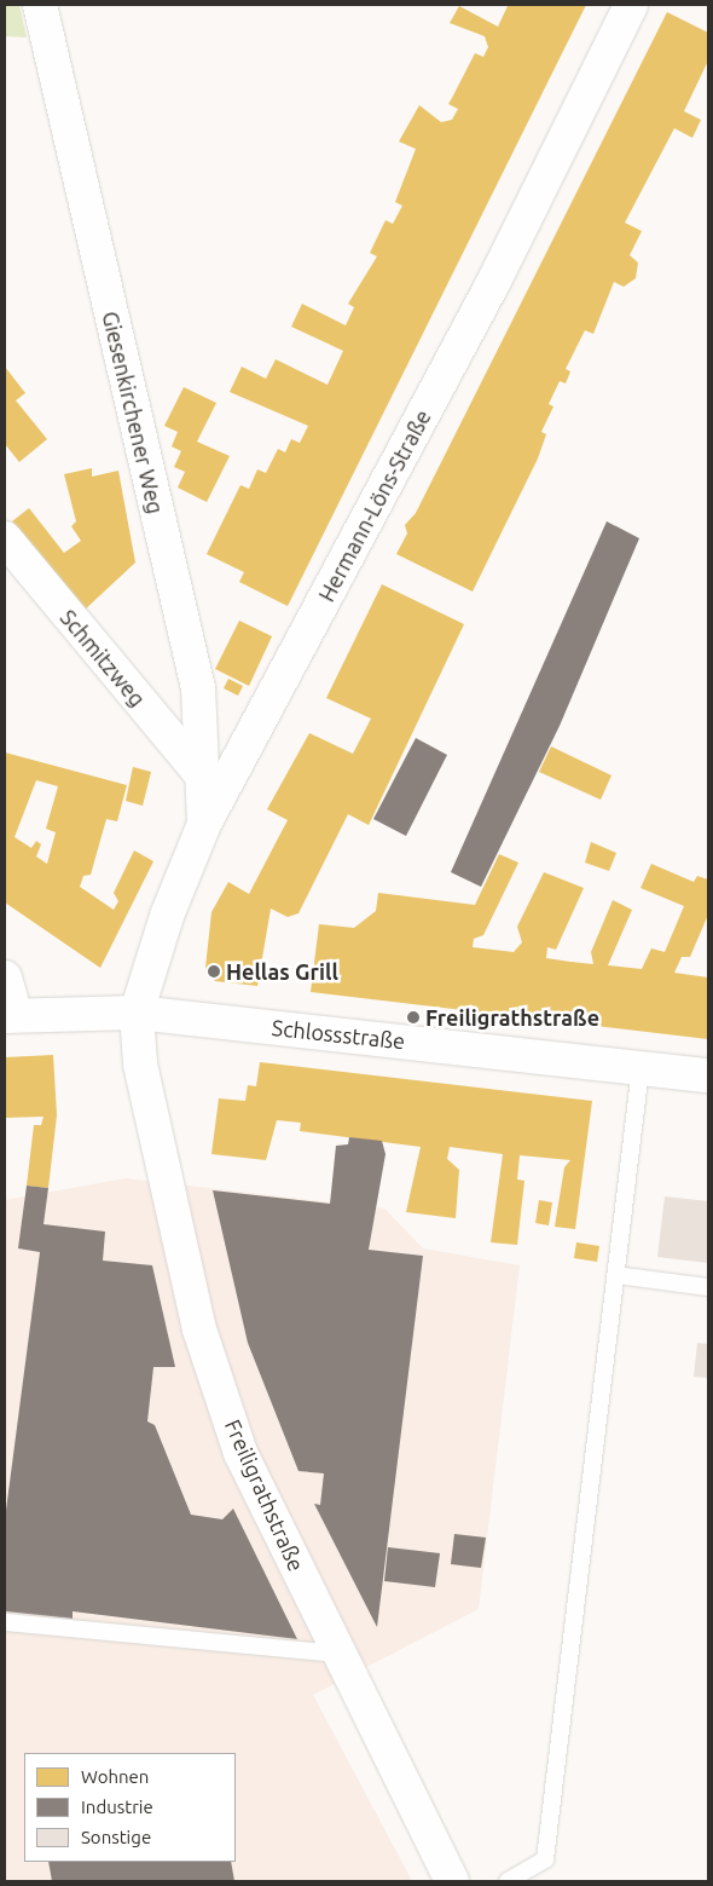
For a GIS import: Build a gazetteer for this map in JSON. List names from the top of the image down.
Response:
{
  "streets": {
    "street": [
      "Giesenkirchener Weg",
      "Hermann-Löns-Straße",
      "Schmitzweg",
      "Schlossstraße",
      "Freiligrathstraße"
    ]
  },
  "crossings": [
    ["Giesenkirchener Weg", "Hermann-Löns-Straße"],
    ["Giesenkirchener Weg", "Schmitzweg"],
    ["Hermann-Löns-Straße", "Schlossstraße"],
    ["Hermann-Löns-Straße", "Freiligrathstraße"],
    ["Schlossstraße", "Freiligrathstraße"]
  ],
  "places": ["Hellas Grill", "Freiligrathstraße"],
  "legend": ["Wohnen", "Industrie", "Sonstige"]
}
